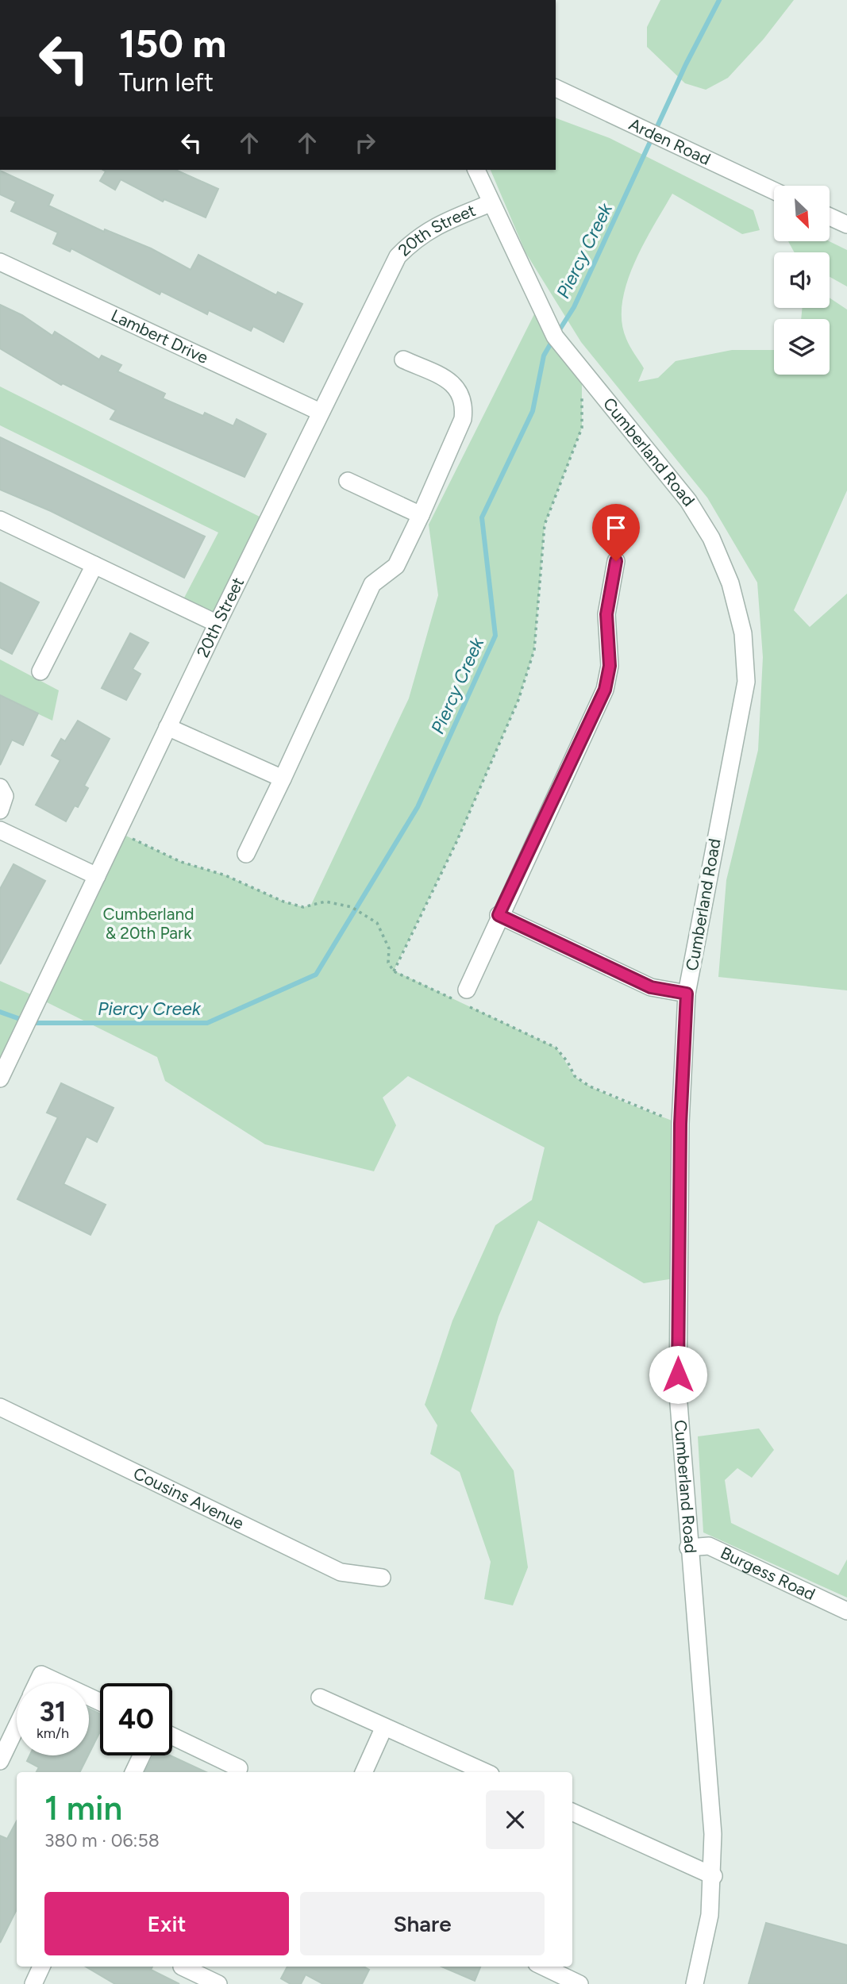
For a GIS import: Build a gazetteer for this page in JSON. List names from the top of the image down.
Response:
{
  "streets": {
    "street": [
      "Arden Road",
      "20th Street",
      "Lambert Drive",
      "Cumberland Road",
      "Cousins Avenue",
      "Burgess Road"
    ]
  },
  "crossings": [
    ["20th Street", "Lambert Drive"],
    ["20th Street", "Cumberland Road"],
    ["Cumberland Road", "Burgess Road"]
  ],
  "water": ["Piercy Creek"],
  "parks": ["Cumberland & 20th Park"],
  "north": "bottom right",
  "page": {
    "turn": ["150 m", "Turn left"],
    "speed": "31 km/h",
    "limit": "40",
    "heading": ["1 min", "380 m · 06:58"],
    "buttons": ["Exit", "Share"]
  }
}
